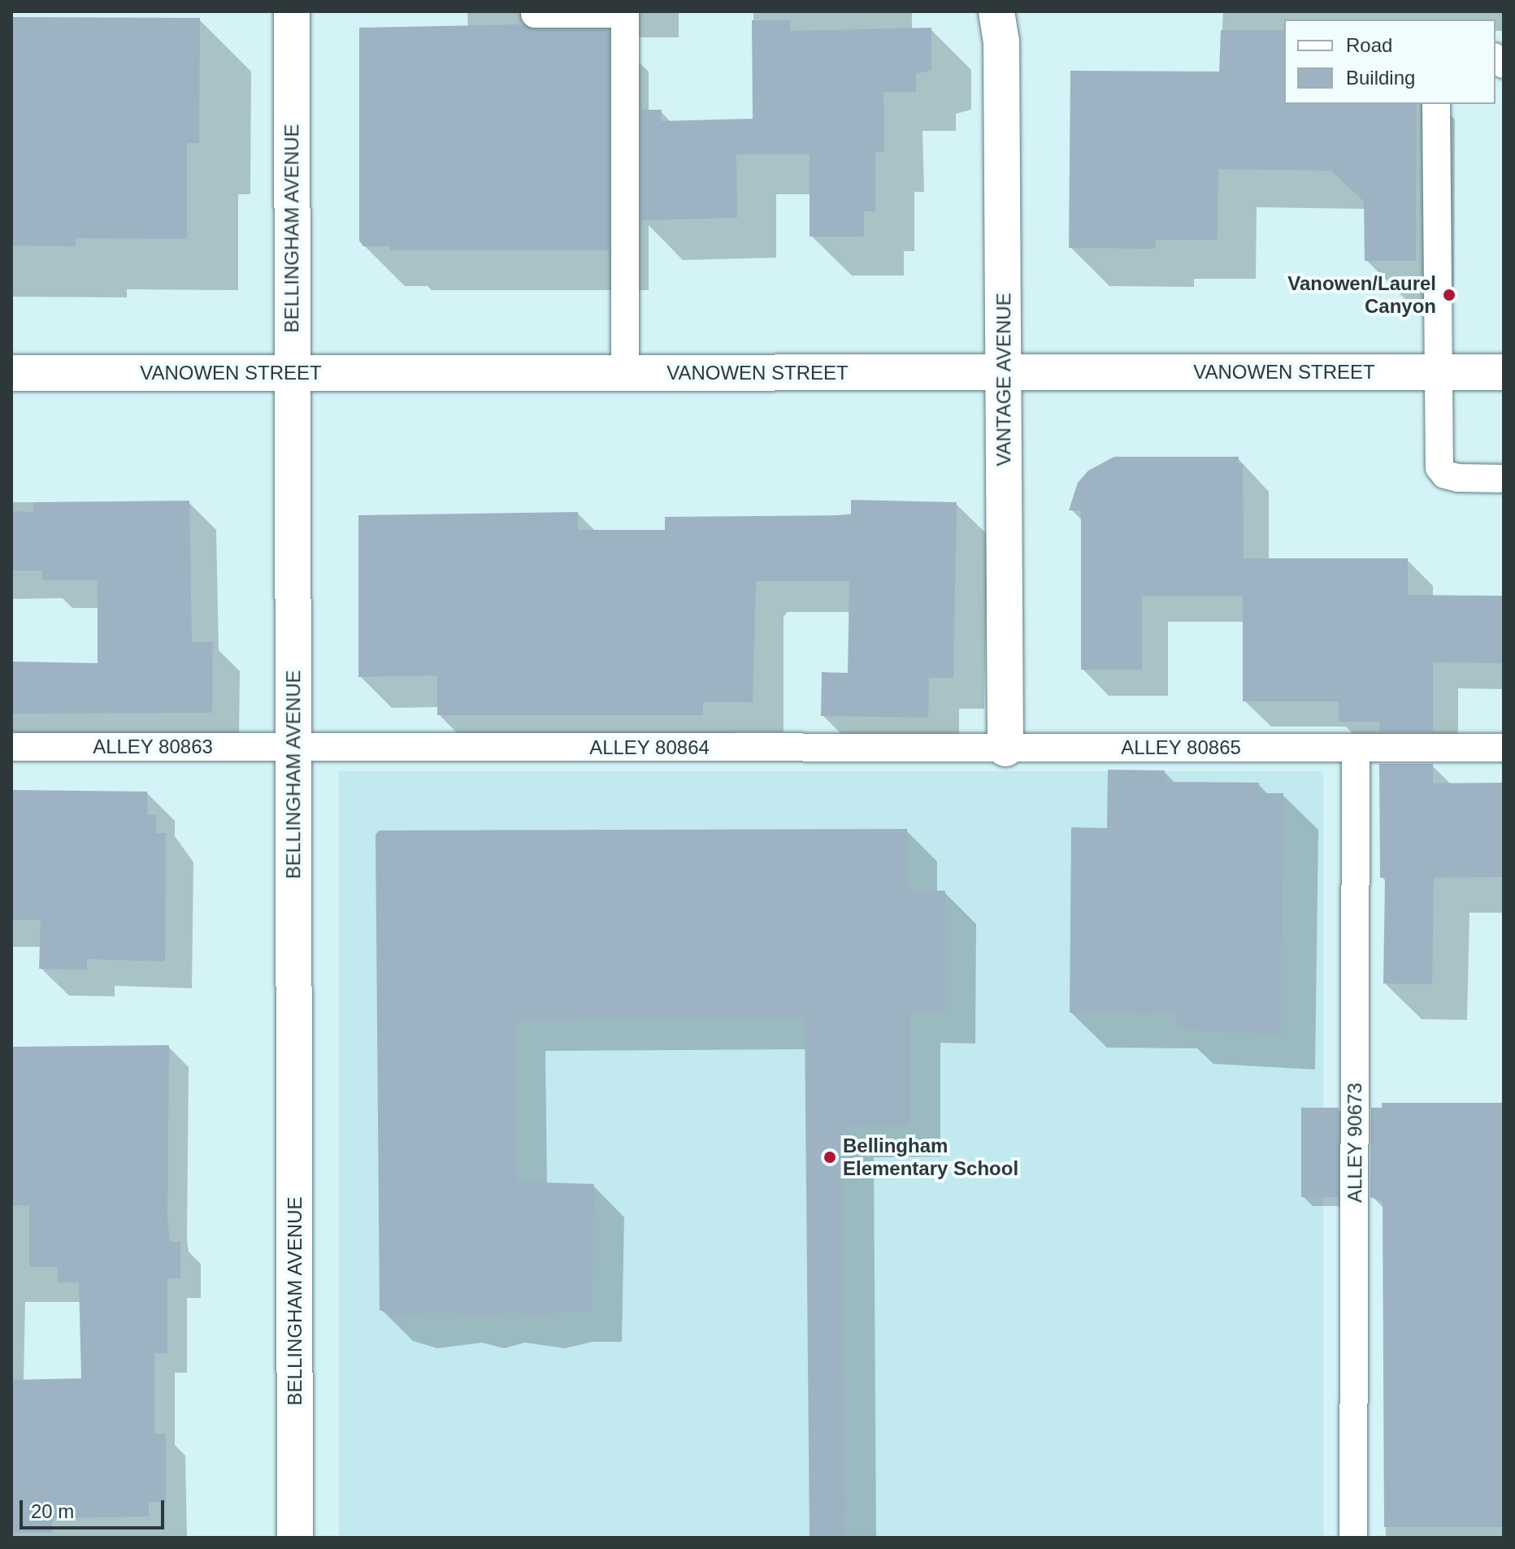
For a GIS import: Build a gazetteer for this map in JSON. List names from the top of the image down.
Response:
{
  "streets": {
    "street": ["BELLINGHAM AVENUE", "VANOWEN STREET", "VANTAGE AVENUE"],
    "lane": [
      "ALLEY 80863",
      "ALLEY 80864",
      "ALLEY 80865",
      "ALLEY 90673"
    ]
  },
  "crossings": [
    ["BELLINGHAM AVENUE", "VANOWEN STREET"],
    ["BELLINGHAM AVENUE", "ALLEY 80863"],
    ["BELLINGHAM AVENUE", "ALLEY 80864"],
    ["VANOWEN STREET", "VANTAGE AVENUE"],
    ["VANTAGE AVENUE", "ALLEY 80864"],
    ["VANTAGE AVENUE", "ALLEY 80865"],
    ["ALLEY 80863", "ALLEY 80864"],
    ["ALLEY 80864", "ALLEY 80865"],
    ["ALLEY 80865", "ALLEY 90673"]
  ],
  "places": ["Vanowen/Laurel Canyon", "Bellingham Elementary School"],
  "legend": ["Road", "Building"],
  "scale_bar": "20 m"
}
